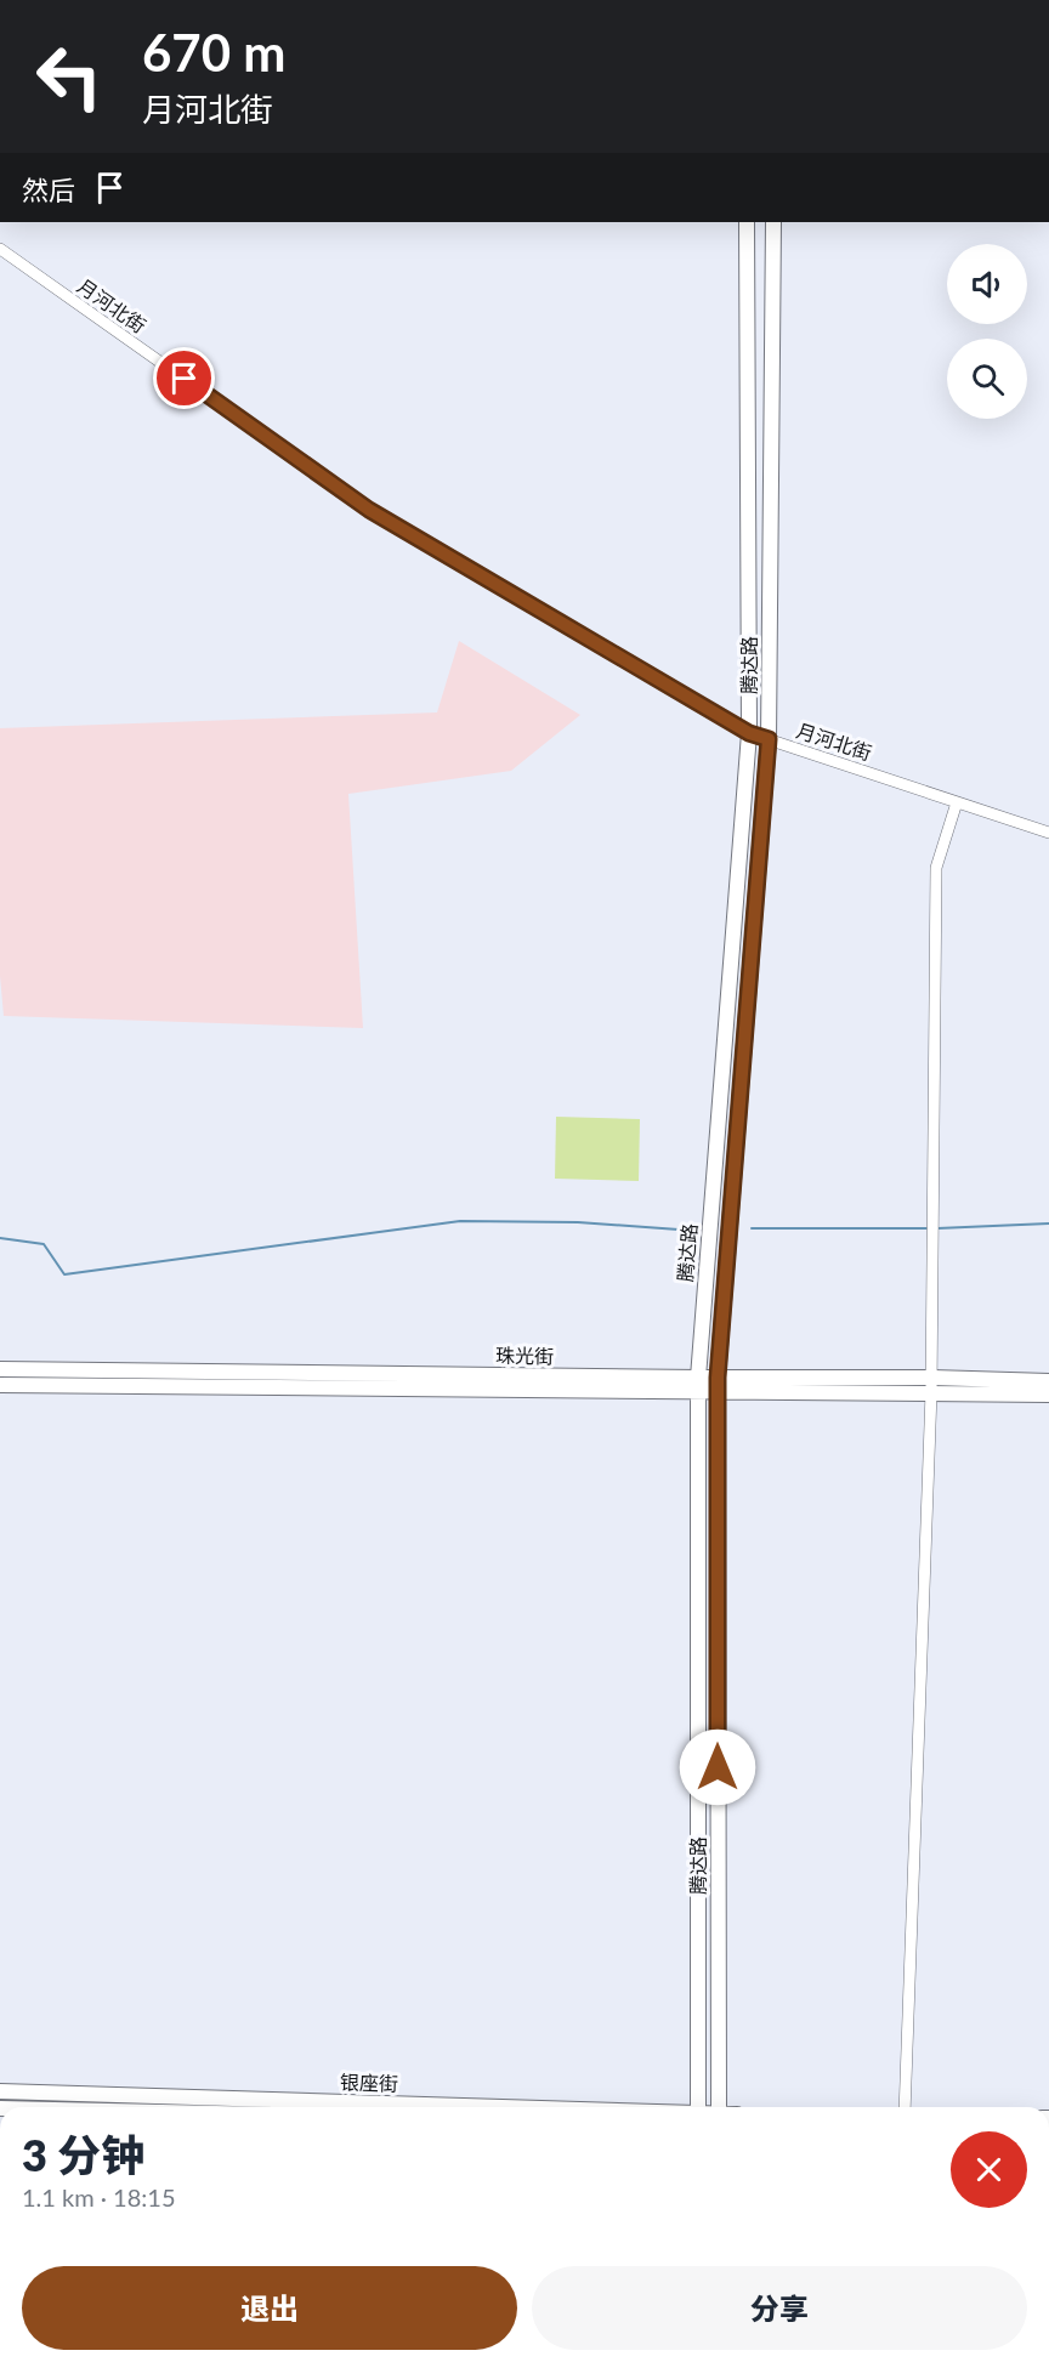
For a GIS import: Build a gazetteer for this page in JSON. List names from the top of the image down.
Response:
{
  "streets": {
    "main road": ["腾达路", "珠光街", "银座街"],
    "street": ["月河北街"]
  },
  "crossings": [
    ["月河北街", "腾达路"],
    ["腾达路", "珠光街"]
  ],
  "page": {
    "turn": ["670 m", "月河北街"],
    "then": "然后",
    "heading": ["3 分钟", "1.1 km · 18:15"],
    "buttons": ["退出", "分享"]
  }
}
